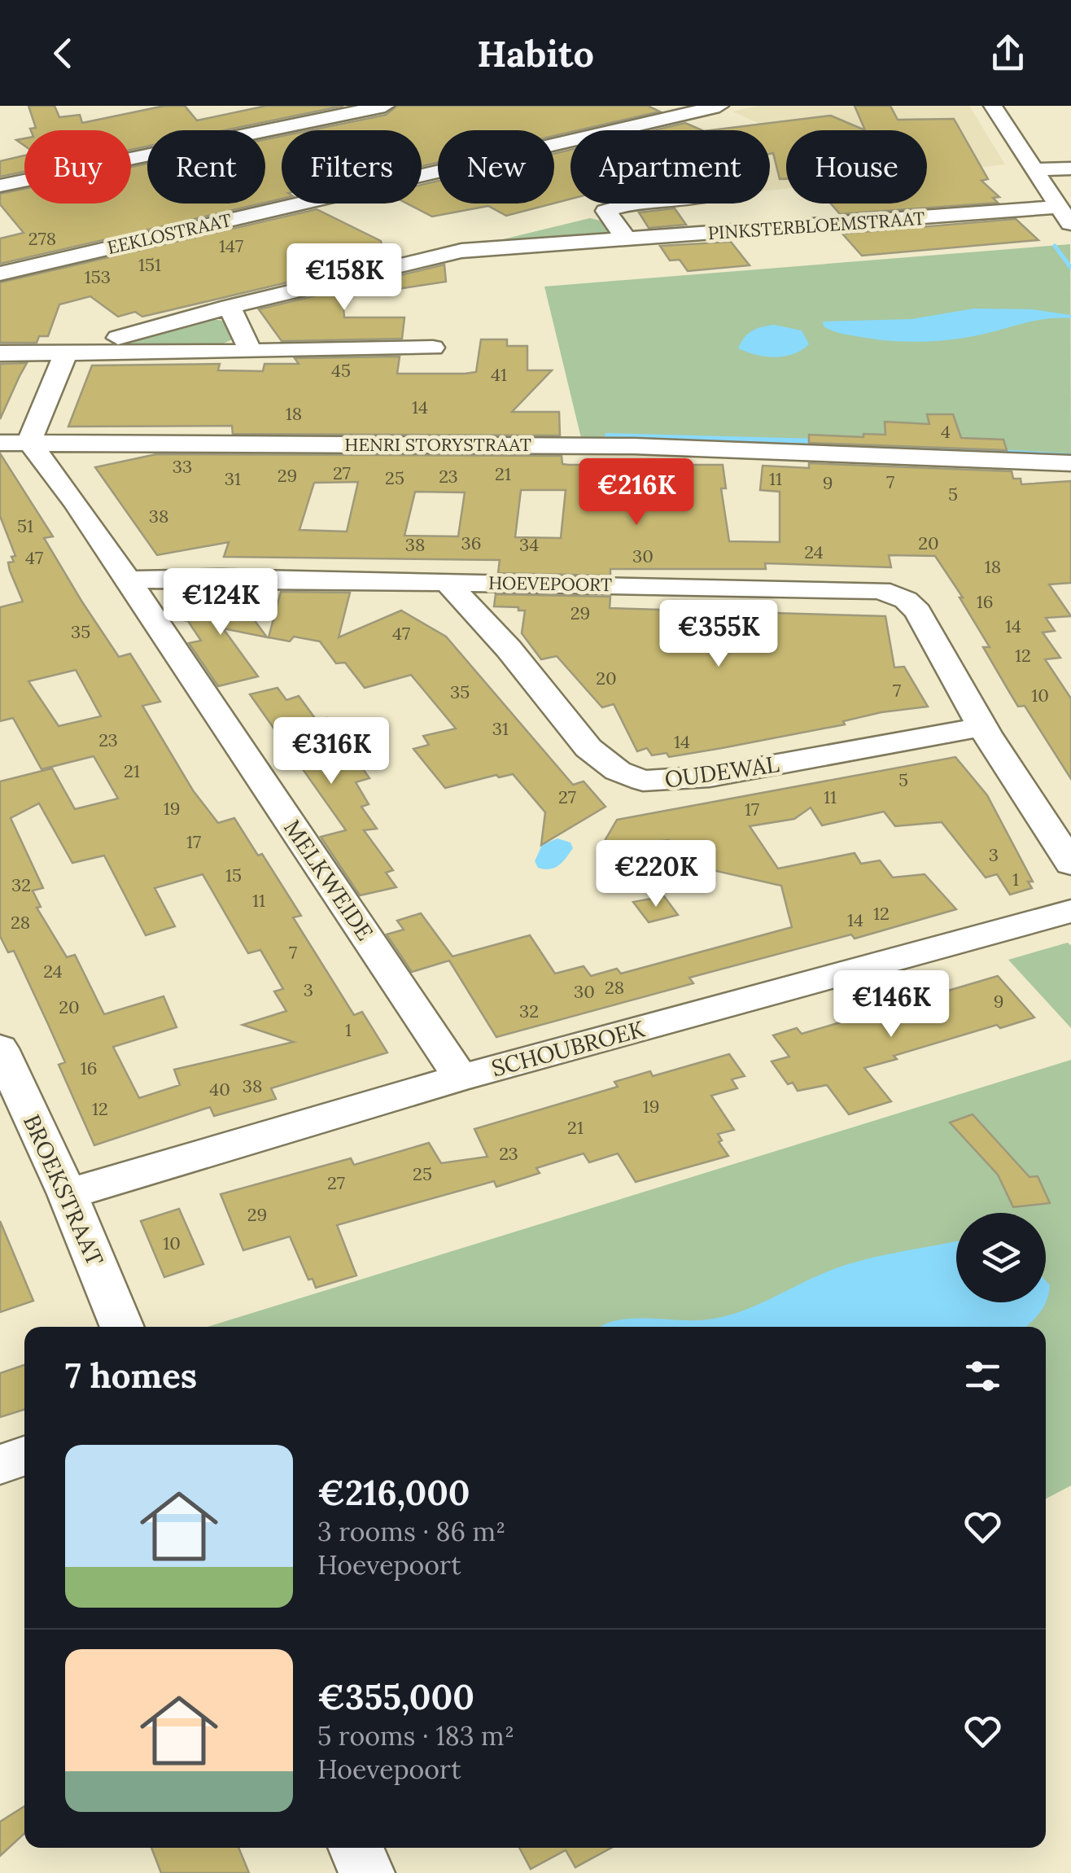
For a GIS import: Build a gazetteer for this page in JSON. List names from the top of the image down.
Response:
{
  "streets": {
    "street": [
      "PINKSTERBLOEMSTRAAT",
      "EEKLOSTRAAT",
      "HENRI STORYSTRAAT",
      "HOEVEPOORT",
      "OUDEWAL",
      "MELKWEIDE",
      "SCHOUBROEK",
      "BROEKSTRAAT"
    ]
  },
  "crossings": [
    ["HENRI STORYSTRAAT", "MELKWEIDE"],
    ["HOEVEPOORT", "OUDEWAL"],
    ["HOEVEPOORT", "MELKWEIDE"],
    ["MELKWEIDE", "SCHOUBROEK"],
    ["SCHOUBROEK", "BROEKSTRAAT"]
  ],
  "house_numbers": [
    "278",
    "147",
    "151",
    "153",
    "45",
    "41",
    "14",
    "18",
    "4",
    "33",
    "27",
    "21",
    "29",
    "23",
    "25",
    "31",
    "11",
    "7",
    "9",
    "5",
    "38",
    "51",
    "36",
    "20",
    "38",
    "34",
    "24",
    "30",
    "47",
    "18",
    "16",
    "29",
    "14",
    "35",
    "47",
    "12",
    "20",
    "7",
    "35",
    "10",
    "31",
    "23",
    "14",
    "21",
    "5",
    "27",
    "11",
    "19",
    "17",
    "17",
    "3",
    "15",
    "1",
    "32",
    "11",
    "12",
    "14",
    "28",
    "7",
    "24",
    "28",
    "3",
    "30",
    "9",
    "20",
    "32",
    "1",
    "16",
    "38",
    "40",
    "19",
    "12",
    "21",
    "23",
    "25",
    "27",
    "29",
    "10"
  ],
  "page": {
    "header": "Habito",
    "chip": [
      "Buy",
      "Rent",
      "Filters",
      "New",
      "Apartment",
      "House"
    ],
    "price": [
      "€158K",
      "€216K",
      "€124K",
      "€355K",
      "€316K",
      "€220K",
      "€146K"
    ],
    "heading": "7 homes",
    "list": [
      {
        "name": "€216,000",
        "note": "3 rooms · 86 m² · Hoevepoort"
      },
      {
        "name": "€355,000",
        "note": "5 rooms · 183 m² · Hoevepoort"
      }
    ]
  }
}
